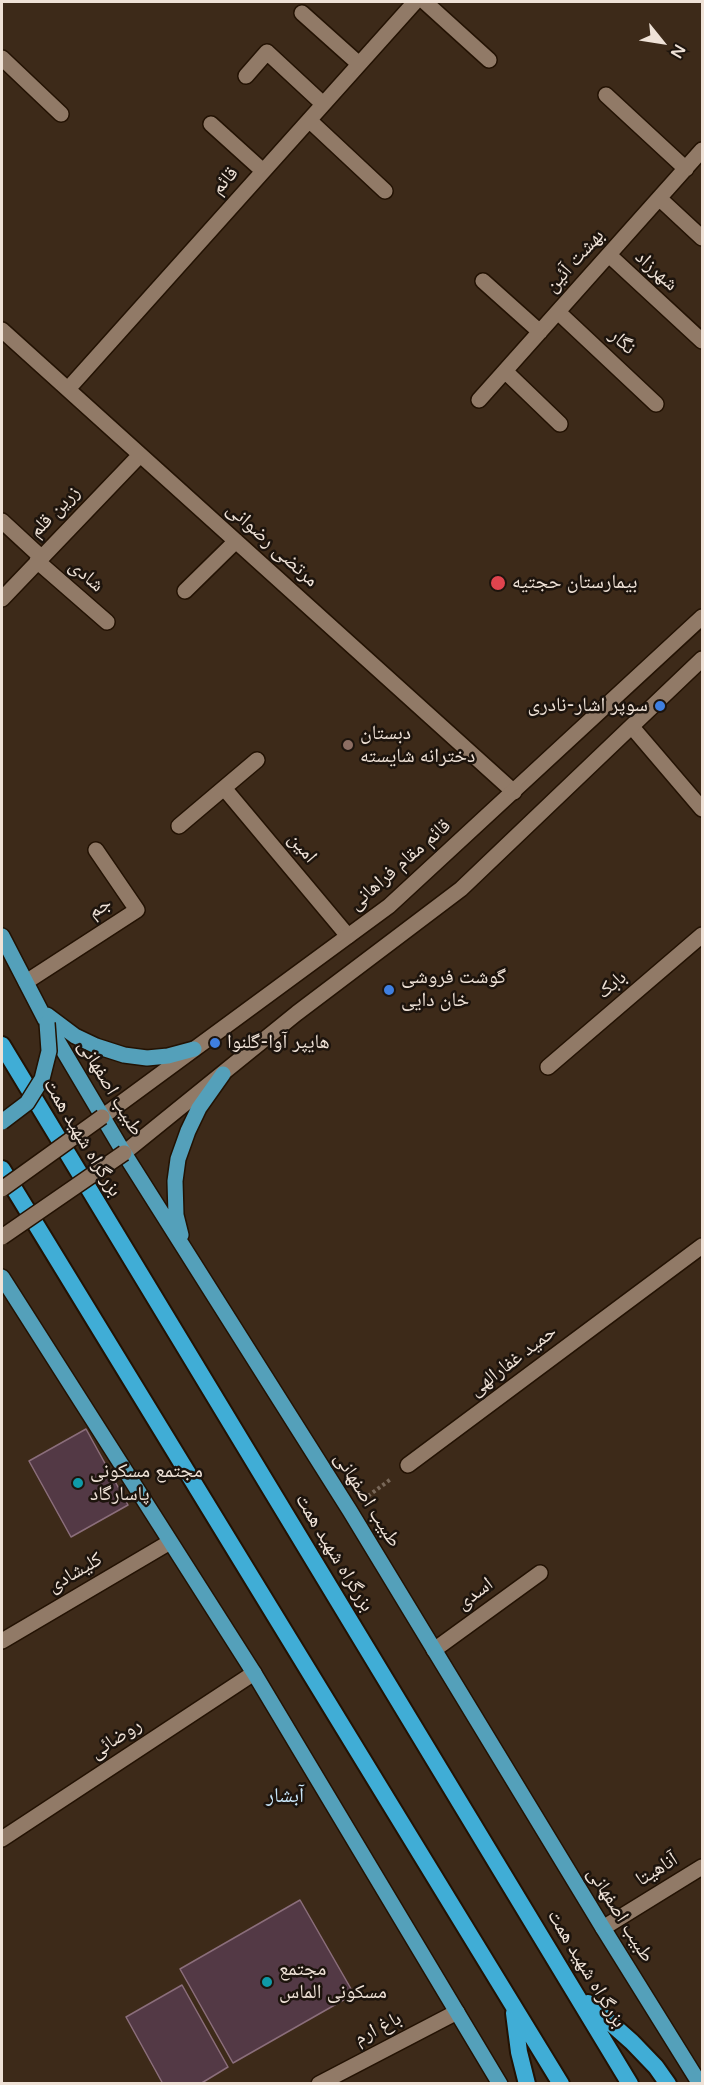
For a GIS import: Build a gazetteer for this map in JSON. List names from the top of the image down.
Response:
{
  "streets": {
    "highway": ["بزرگراه شهید همت"],
    "main road": ["طبیب اصفهانی"],
    "street": [
      "قائم",
      "بهشت آئین",
      "شهرزاد",
      "نگار",
      "زرین قلم",
      "مرتضی رضوانی",
      "شادی",
      "امین",
      "قائم مقام فراهانی",
      "جم",
      "بابک",
      "حمید غفارالهی",
      "کلیشادی",
      "اسدی",
      "روضائی",
      "آناهیتا",
      "باغ ارم"
    ]
  },
  "crossings": [
    ["قائم", "مرتضی رضوانی"],
    ["بهشت آئین", "شهرزاد"],
    ["بهشت آئین", "نگار"],
    ["زرین قلم", "مرتضی رضوانی"],
    ["زرین قلم", "شادی"],
    ["مرتضی رضوانی", "قائم مقام فراهانی"],
    ["امین", "قائم مقام فراهانی"],
    ["قائم مقام فراهانی", "طبیب اصفهانی"],
    ["جم", "طبیب اصفهانی"],
    ["طبیب اصفهانی", "اسدی"],
    ["طبیب اصفهانی", "آناهیتا"]
  ],
  "districts": ["آبشار"],
  "places": [
    "بیمارستان حجتیه",
    "سوپر اشار-نادری",
    "دبستان دخترانه شایسته",
    "گوشت فروشی خان دایی",
    "هایپر آوا-گلنوا",
    "مجتمع مسکونی پاسارگاد",
    "مجتمع مسکونی الماس"
  ],
  "north": "bottom right"
}
